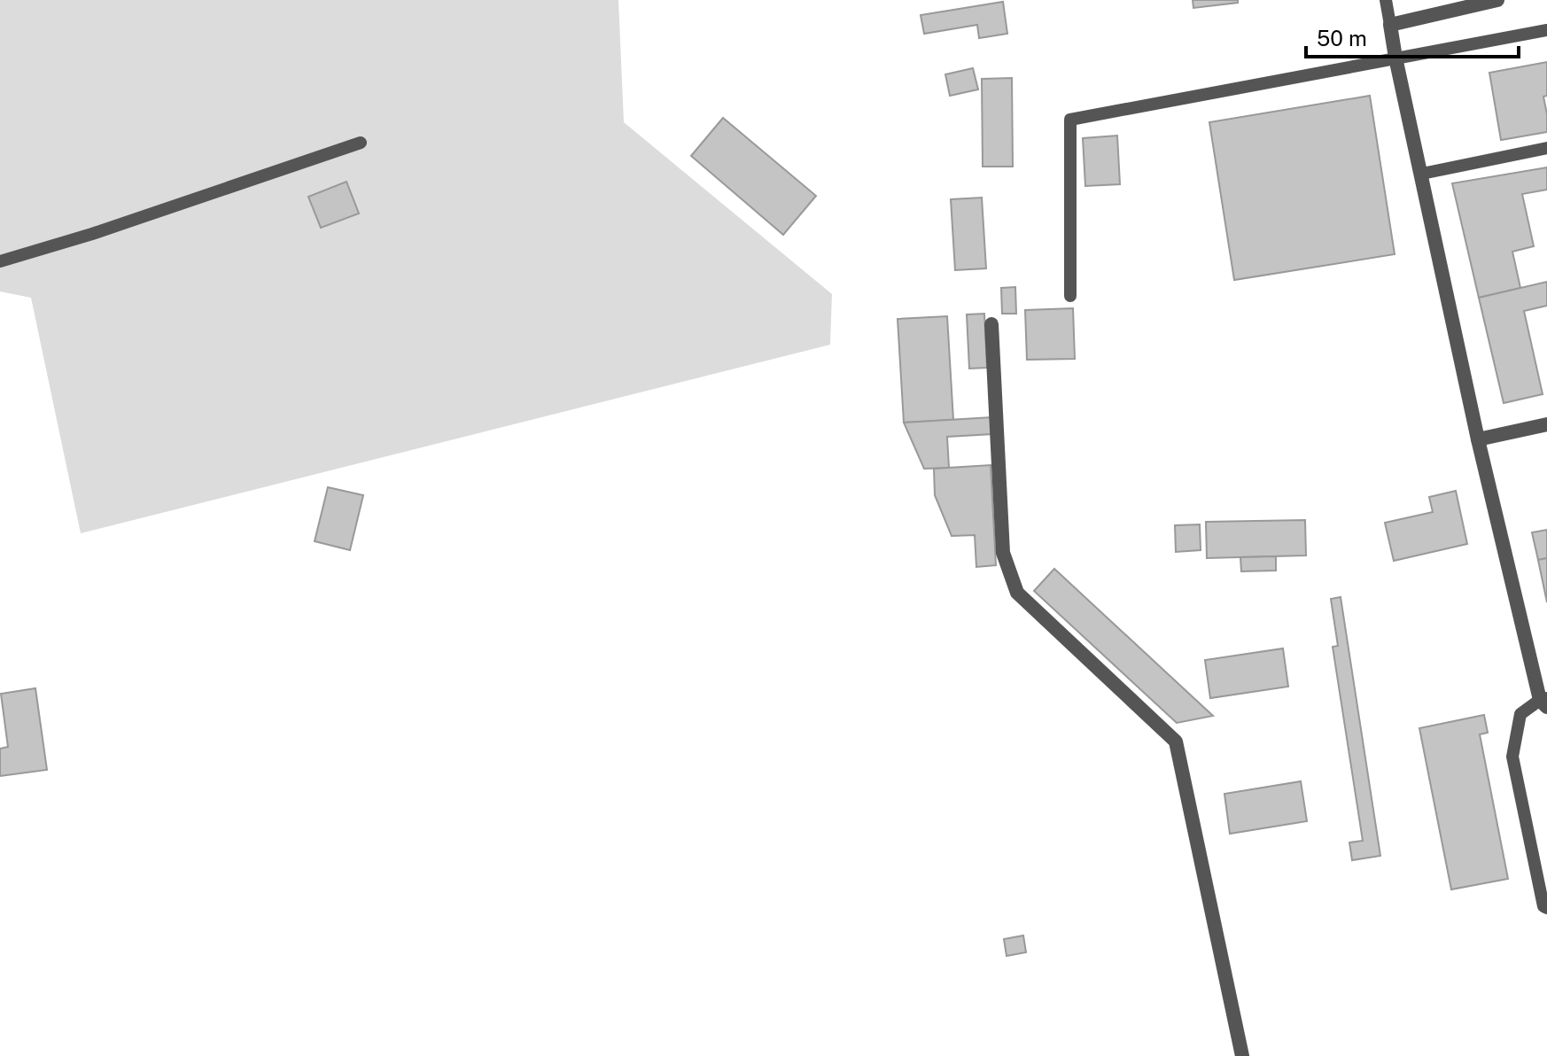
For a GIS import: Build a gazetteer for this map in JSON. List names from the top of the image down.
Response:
{
  "scale_bar": "50 m"
}
